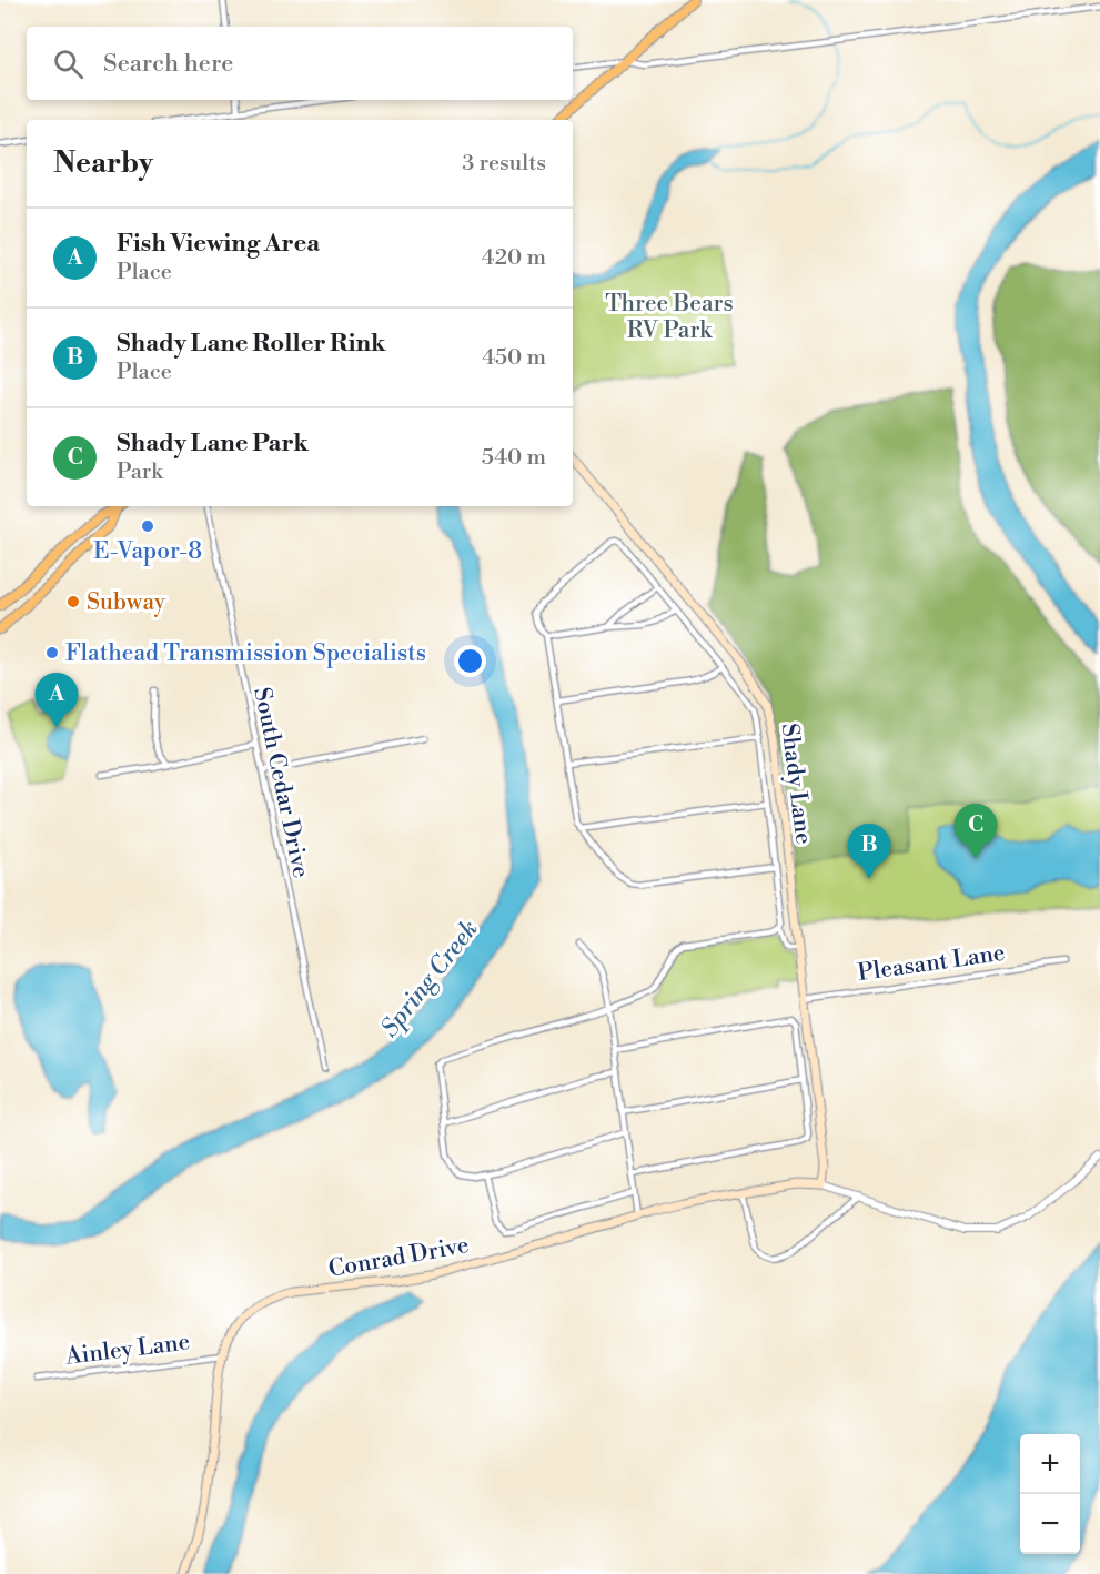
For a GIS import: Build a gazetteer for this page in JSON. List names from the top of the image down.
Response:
{
  "streets": {
    "main road": ["Shady Lane", "Conrad Drive"],
    "street": ["South Cedar Drive", "Pleasant Lane", "Ainley Lane"]
  },
  "crossings": [
    ["Shady Lane", "Pleasant Lane"],
    ["Shady Lane", "Conrad Drive"],
    ["Conrad Drive", "Ainley Lane"]
  ],
  "water": ["Spring Creek"],
  "parks": ["Three Bears RV Park"],
  "places": ["E-Vapor-8", "Subway", "Flathead Transmission Specialists"],
  "page": {
    "search": "Search here",
    "heading": ["Nearby", "3 results"],
    "list": [
      {
        "mark": "A",
        "name": "Fish Viewing Area",
        "note": "Place",
        "value": "420 m"
      },
      {
        "mark": "B",
        "name": "Shady Lane Roller Rink",
        "note": "Place",
        "value": "450 m"
      },
      {
        "mark": "C",
        "name": "Shady Lane Park",
        "note": "Park",
        "value": "540 m"
      }
    ],
    "pins": ["A", "C", "B"],
    "map_buttons": ["+", "−"]
  }
}
